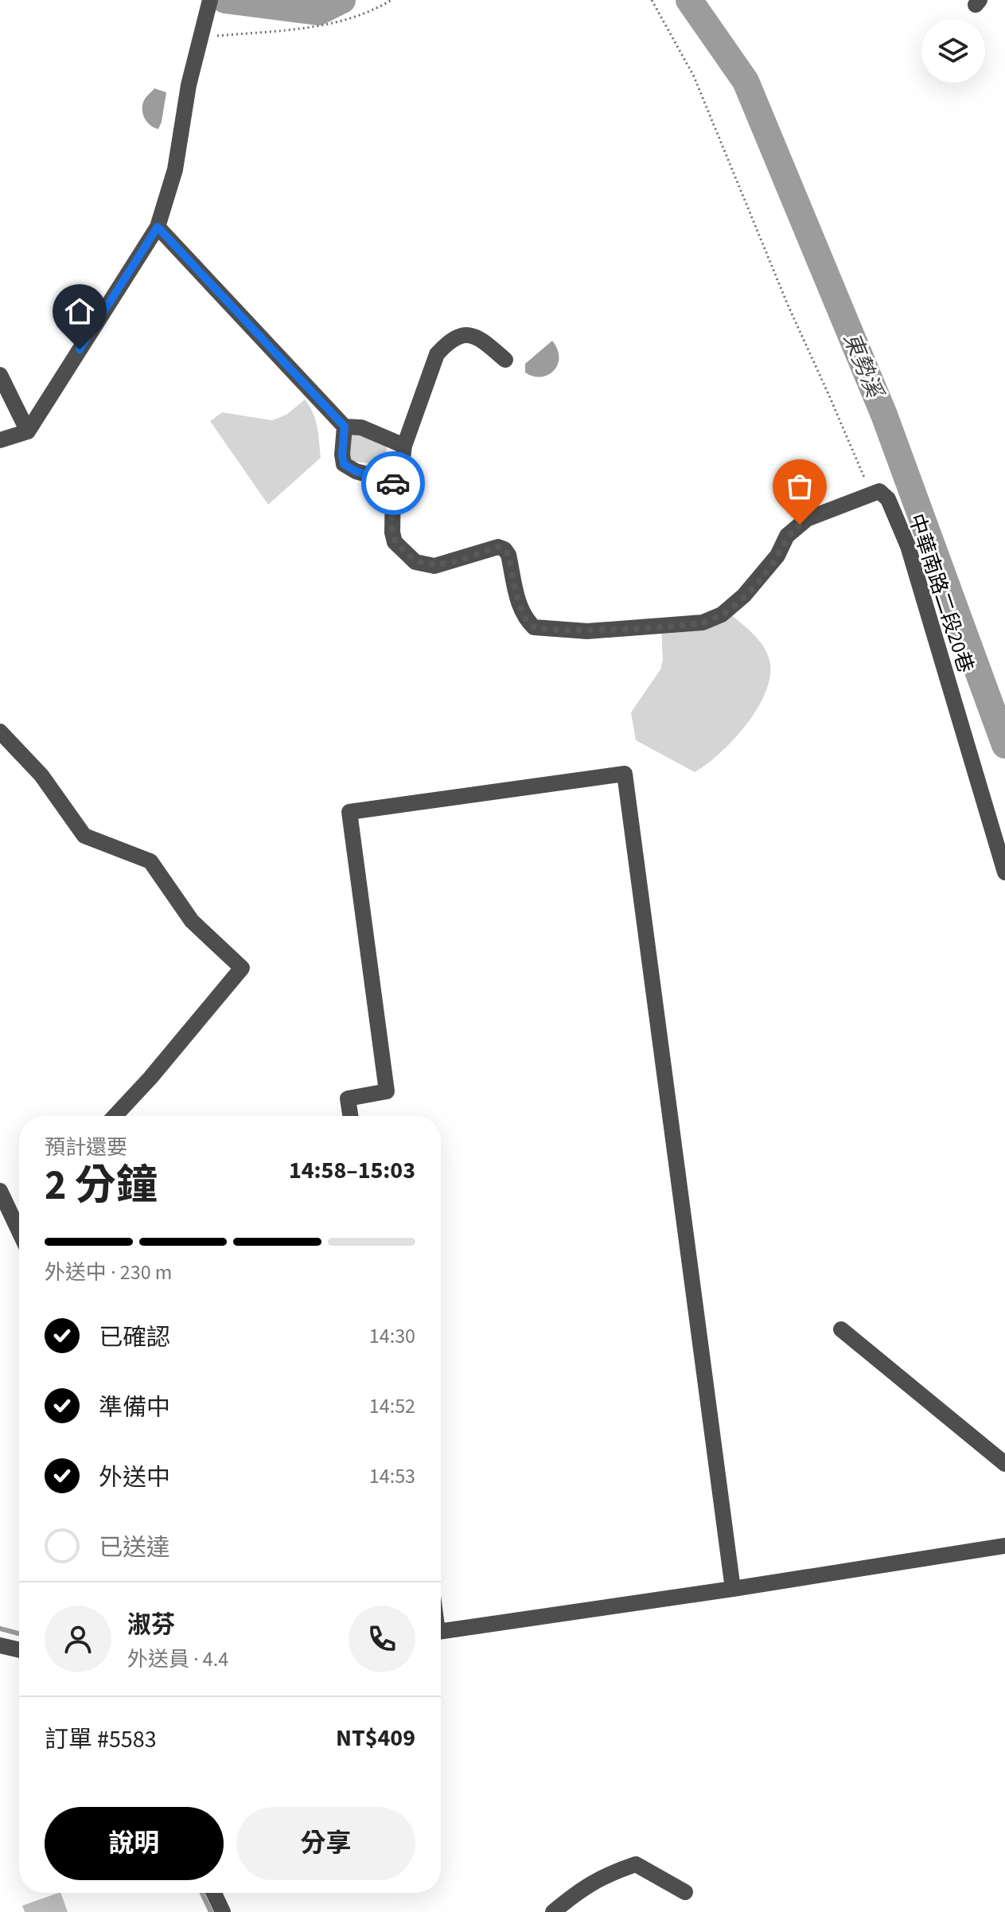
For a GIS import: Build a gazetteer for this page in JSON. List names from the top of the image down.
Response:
{
  "streets": {
    "street": ["中華南路二段20巷"]
  },
  "water": ["東勢溪"],
  "page": {
    "heading": ["2 分鐘", "預計還要", "14:58–15:03"],
    "panel": [
      "淑芬",
      "外送員 · 4.4",
      "訂單 #5583",
      "NT$409"
    ],
    "bar": "外送中 · 230 m",
    "list": [
      ["已確認", "14:30"],
      ["準備中", "14:52"],
      ["外送中", "14:53"],
      "已送達"
    ],
    "buttons": ["說明", "分享"]
  }
}
